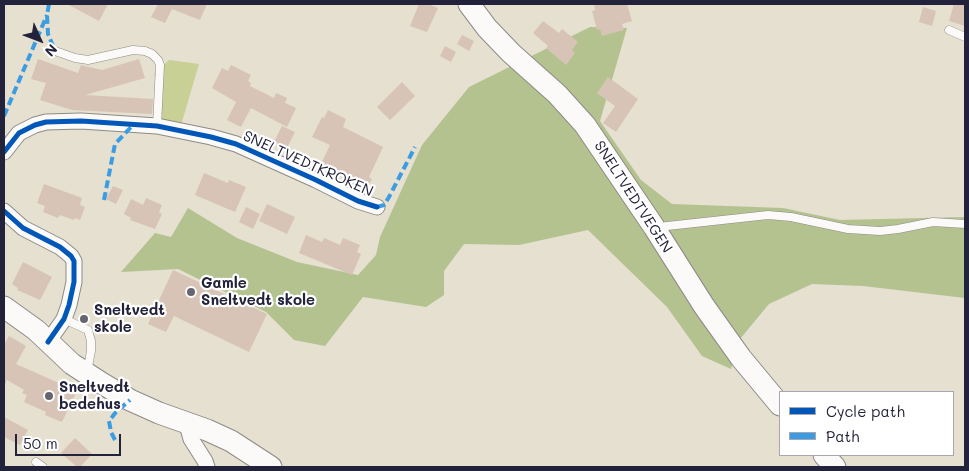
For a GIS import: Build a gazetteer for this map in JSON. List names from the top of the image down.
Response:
{
  "streets": {
    "main road": ["SNELTVEDTVEGEN"],
    "street": ["SNELTVEDTKROKEN"]
  },
  "places": ["Gamle Sneltvedt skole", "Sneltvedt skole", "Sneltvedt bedehus"],
  "legend": ["Cycle path", "Path"],
  "scale_bar": "50 m",
  "north": "bottom right"
}
